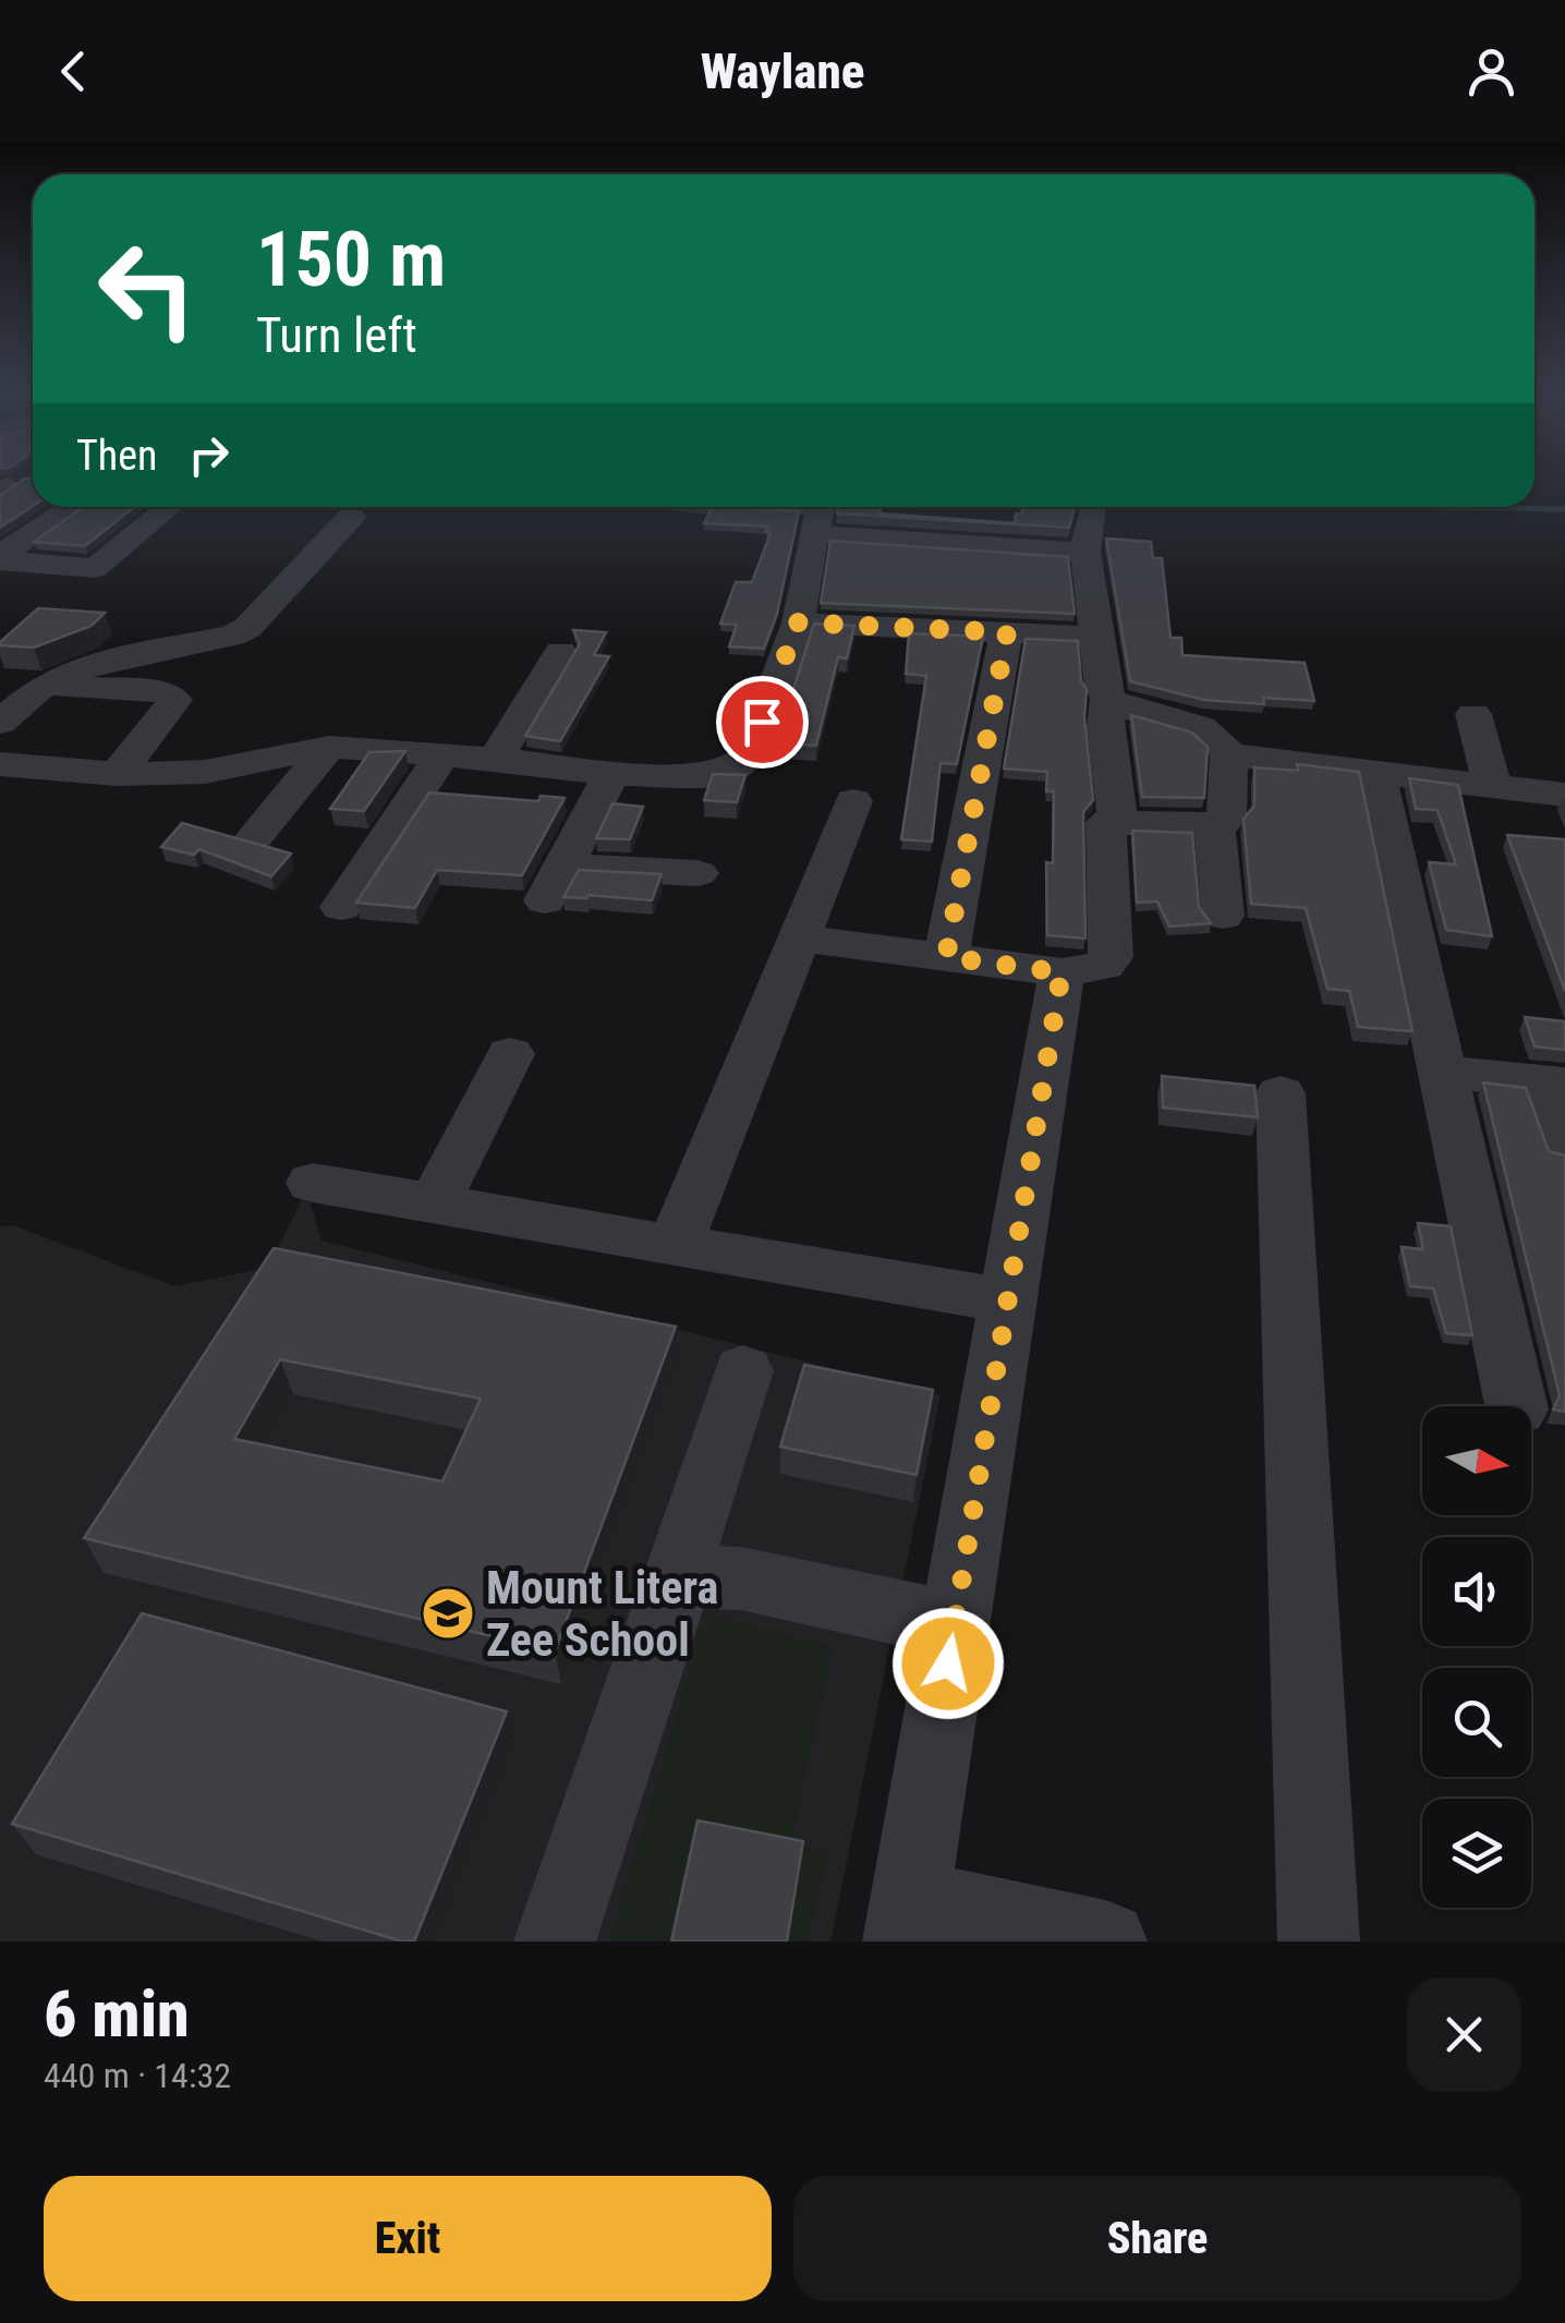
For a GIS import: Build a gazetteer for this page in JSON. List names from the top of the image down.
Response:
{
  "places": {
    "school or university": ["Mount Litera Zee School"]
  },
  "north": "right",
  "page": {
    "header": "Waylane",
    "turn": ["150 m", "Turn left"],
    "then": "Then",
    "heading": ["6 min", "440 m · 14:32"],
    "buttons": ["Exit", "Share"]
  }
}
